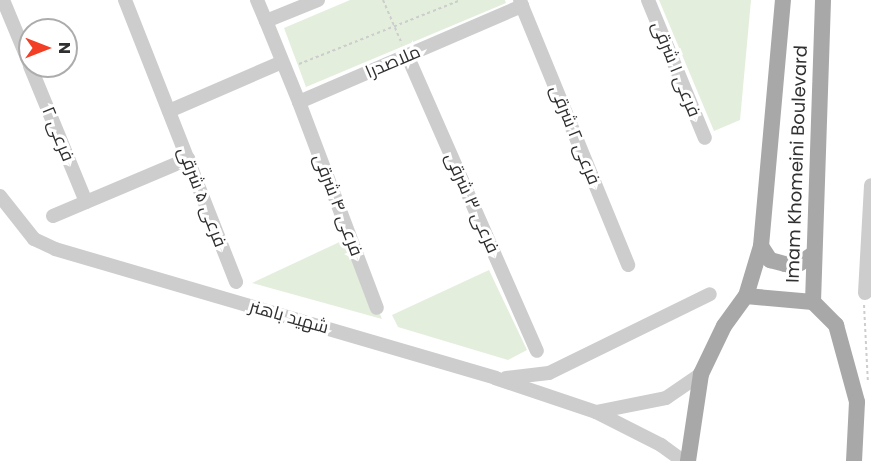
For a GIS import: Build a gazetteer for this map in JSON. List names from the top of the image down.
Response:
{
  "streets": {
    "main road": ["Imam Khomeini Boulevard"],
    "street": [
      "ملاصدرا",
      "فرعی ۱ شرقی",
      "فرعی ۲",
      "فرعی ۲ شرقی",
      "فرعی ۵ شرقی",
      "فرعی ۳ شرقی",
      "فرعی ۴ شرقی",
      "شهید باهنر"
    ]
  },
  "crossings": [
    ["ملاصدرا", "فرعی ۲ شرقی"],
    ["ملاصدرا", "فرعی ۳ شرقی"],
    ["ملاصدرا", "فرعی ۴ شرقی"],
    ["Imam Khomeini Boulevard", "شهید باهنر"]
  ],
  "north": "right"
}
